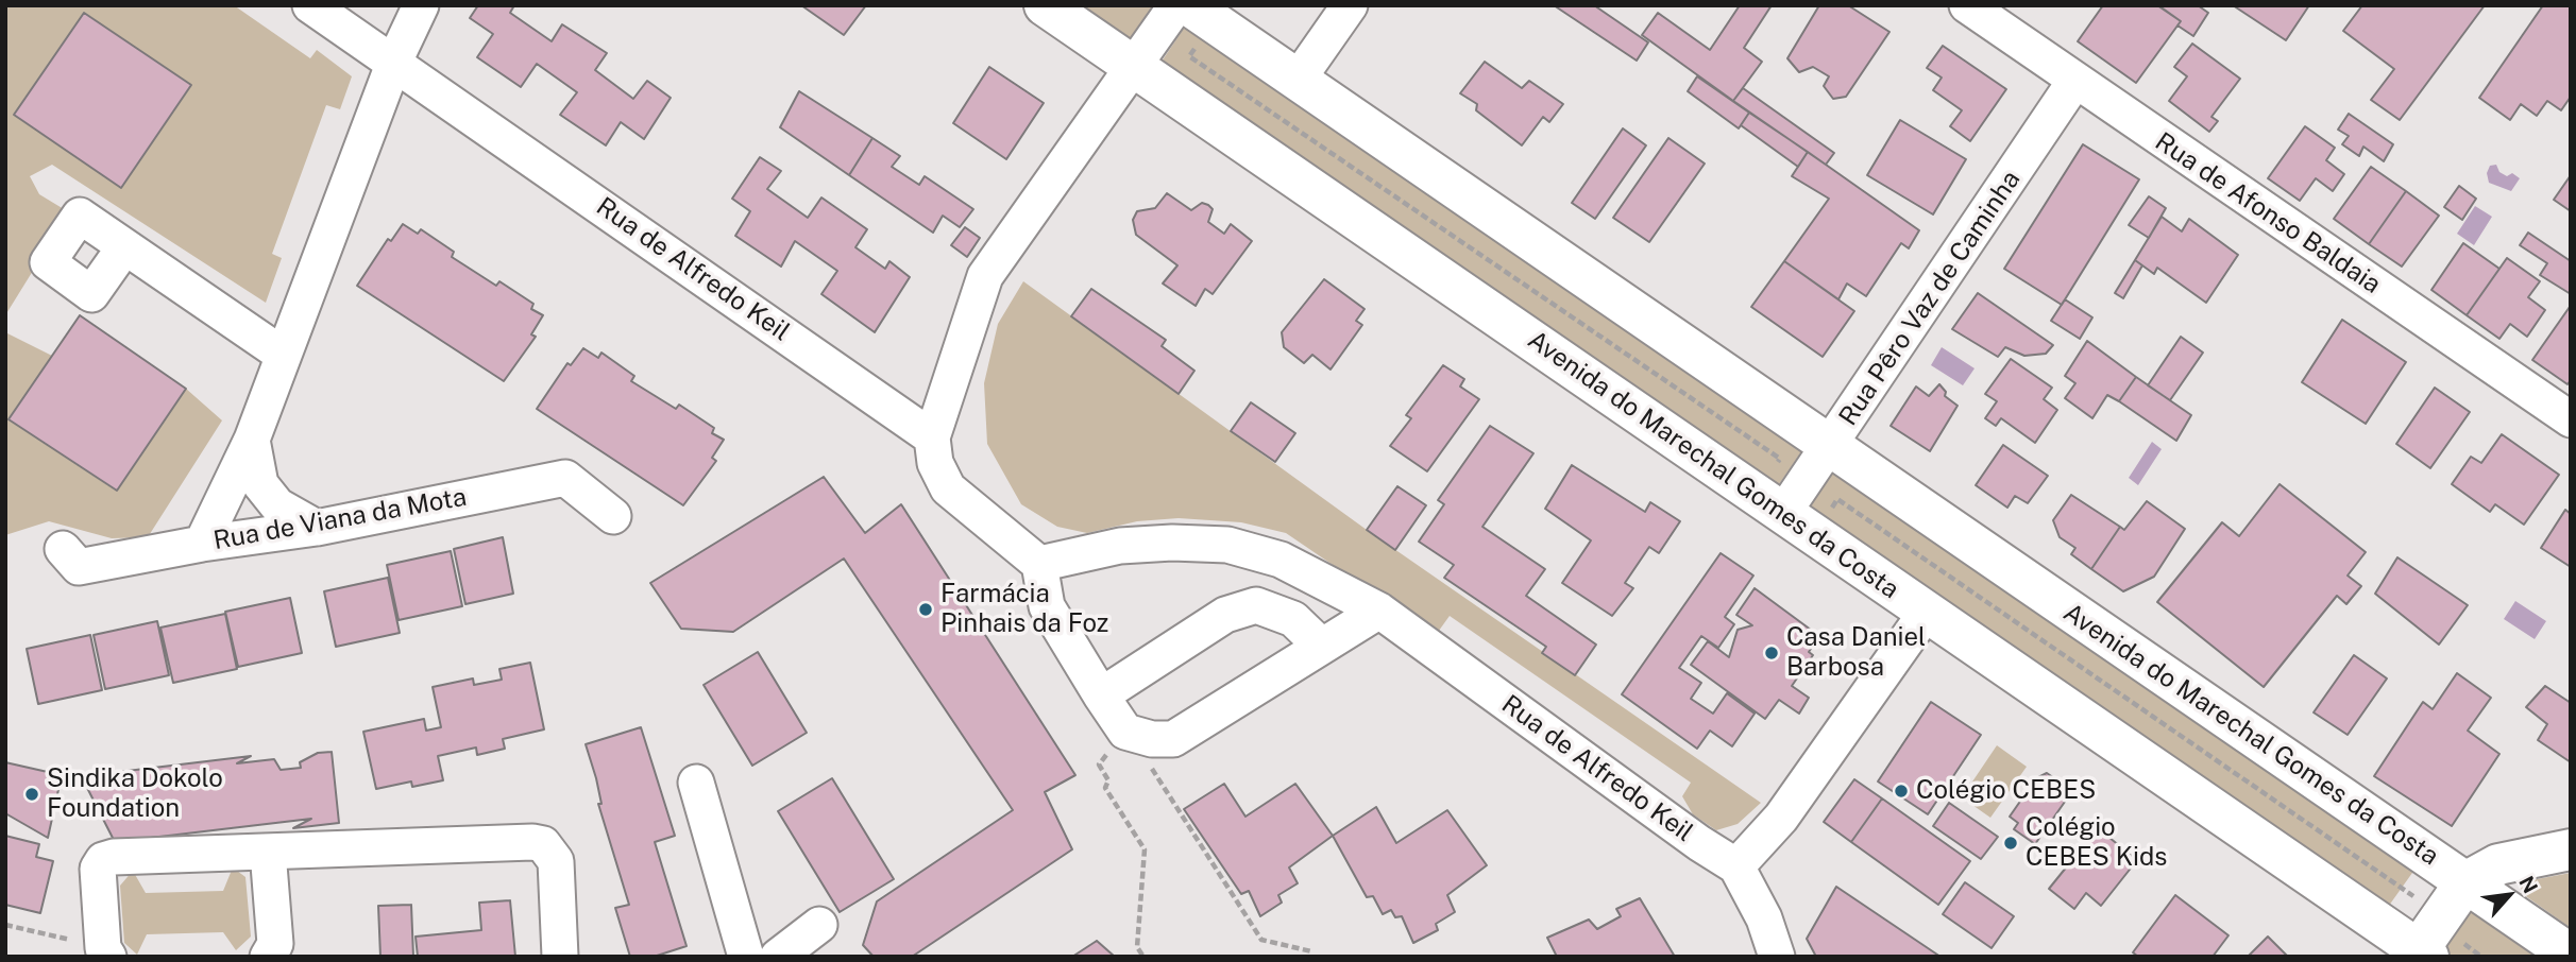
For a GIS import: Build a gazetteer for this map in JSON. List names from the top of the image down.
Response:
{
  "streets": {
    "main road": ["Avenida do Marechal Gomes da Costa"],
    "street": [
      "Rua de Afonso Baldaia",
      "Rua de Alfredo Keil",
      "Rua Pêro Vaz de Caminha",
      "Rua de Viana da Mota"
    ]
  },
  "crossings": [
    ["Rua de Afonso Baldaia", "Rua Pêro Vaz de Caminha"],
    ["Rua Pêro Vaz de Caminha", "Avenida do Marechal Gomes da Costa"]
  ],
  "places": [
    "Farmácia Pinhais da Foz",
    "Casa Daniel Barbosa",
    "Colégio CEBES",
    "Sindika Dokolo Foundation",
    "Colégio CEBES Kids"
  ],
  "north": "top right"
}
